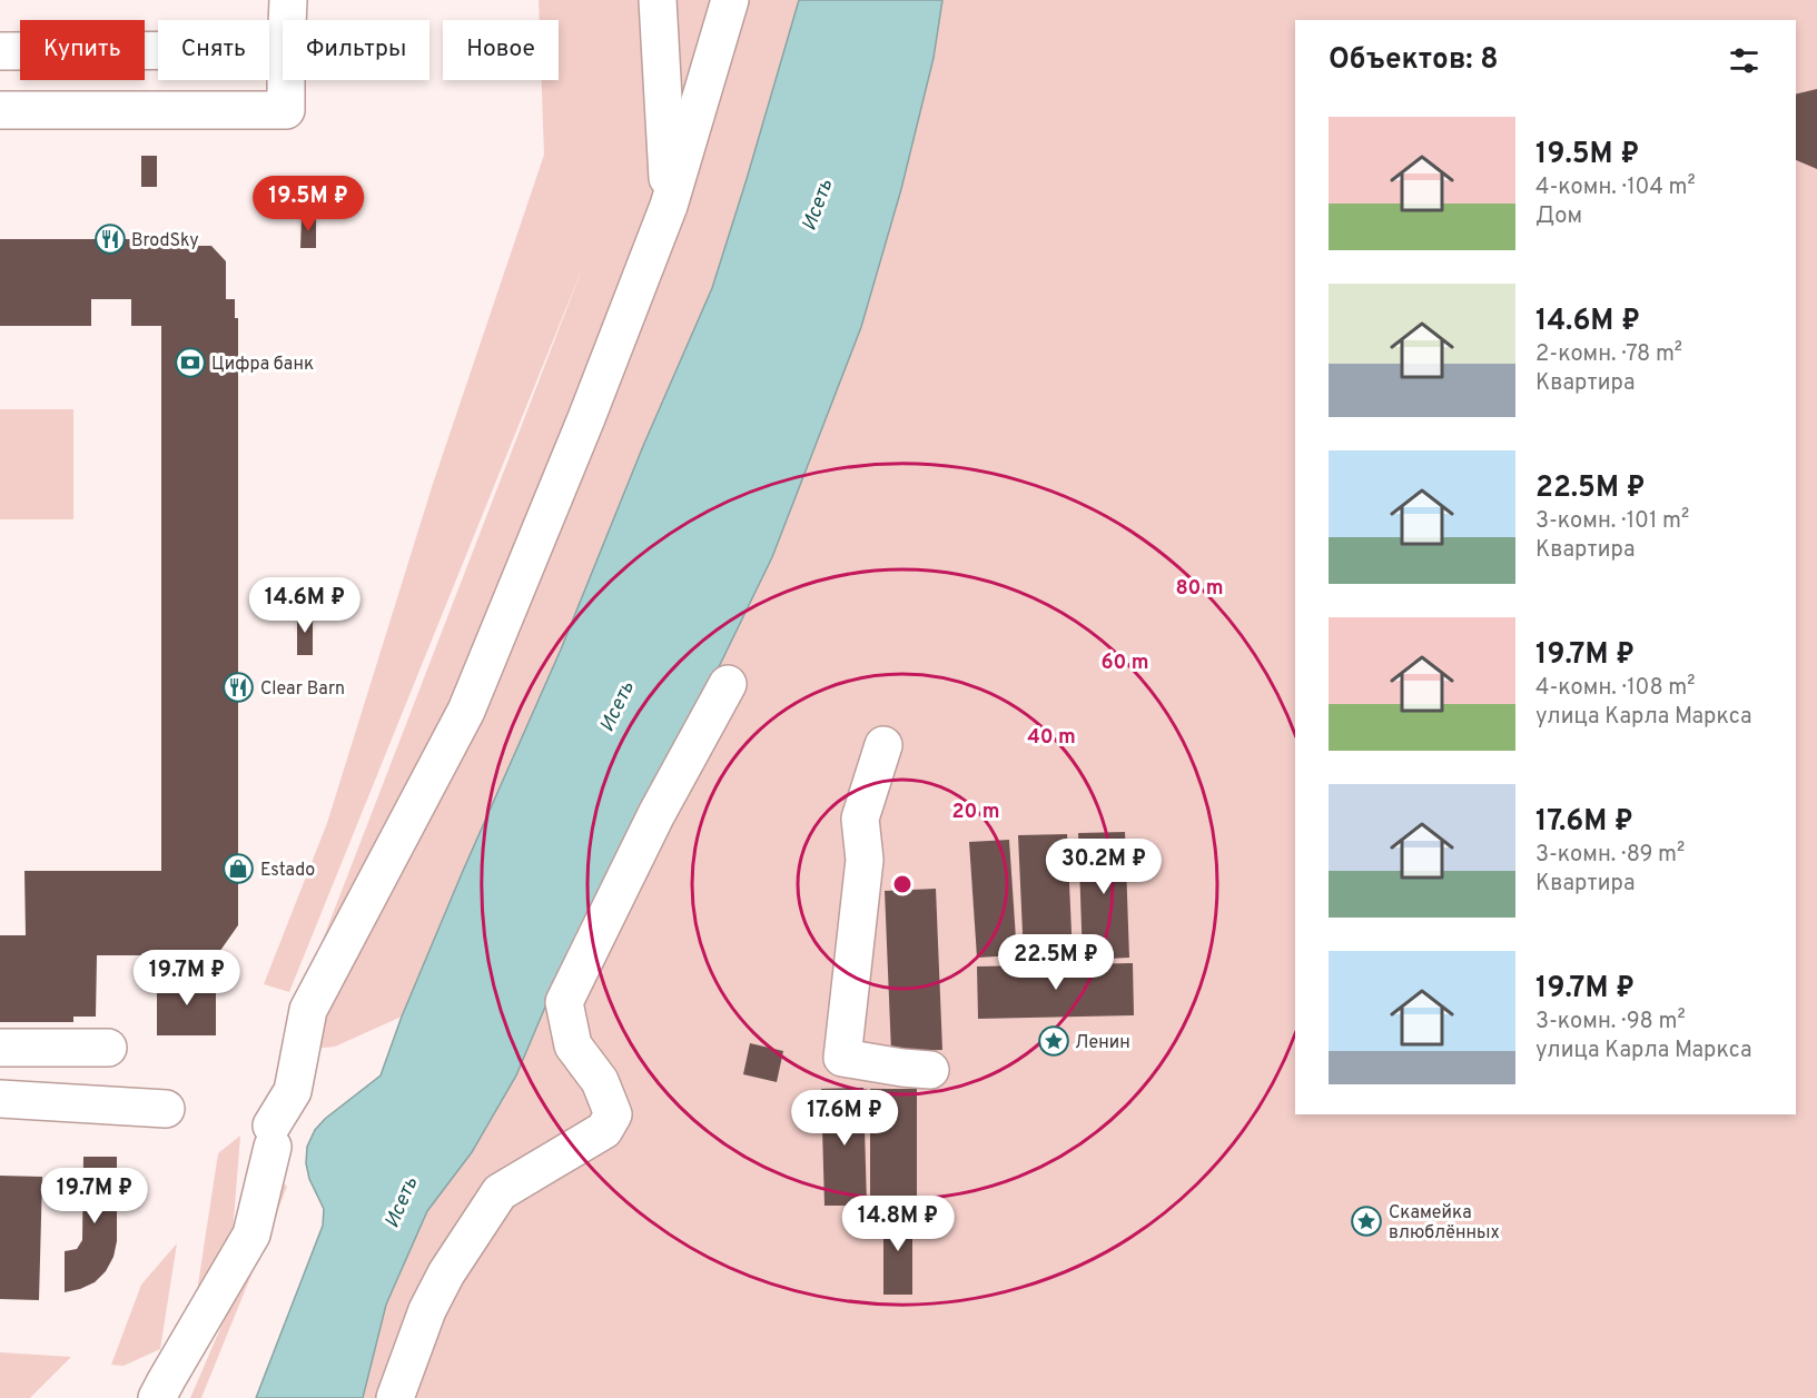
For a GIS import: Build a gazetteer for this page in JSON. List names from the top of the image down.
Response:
{
  "water": ["Исеть"],
  "places": {
    "restaurant": ["BrodSky", "Clear Barn"],
    "bank": ["Цифра банк"],
    "shop": ["Estado"],
    "place": ["Ленин", "Скамейка влюблённых"]
  },
  "page": {
    "chip": [
      "Купить",
      "Снять",
      "Фильтры",
      "Новое"
    ],
    "heading": "Объектов: 8",
    "list": [
      {
        "name": "19.5M ₽",
        "note": "4-комн. · 104 m² · Дом"
      },
      {
        "name": "14.6M ₽",
        "note": "2-комн. · 78 m² · Квартира"
      },
      {
        "name": "22.5M ₽",
        "note": "3-комн. · 101 m² · Квартира"
      },
      {
        "name": "19.7M ₽",
        "note": "4-комн. · 108 m² · улица Карла Маркса"
      },
      {
        "name": "17.6M ₽",
        "note": "3-комн. · 89 m² · Квартира"
      },
      {
        "name": "19.7M ₽",
        "note": "3-комн. · 98 m² · улица Карла Маркса"
      }
    ],
    "price": [
      "19.5M ₽",
      "14.6M ₽",
      "30.2M ₽",
      "22.5M ₽",
      "19.7M ₽",
      "17.6M ₽",
      "19.7M ₽",
      "14.8M ₽"
    ]
  },
  "rings": [
    "80 m",
    "60 m",
    "40 m",
    "20 m"
  ]
}
